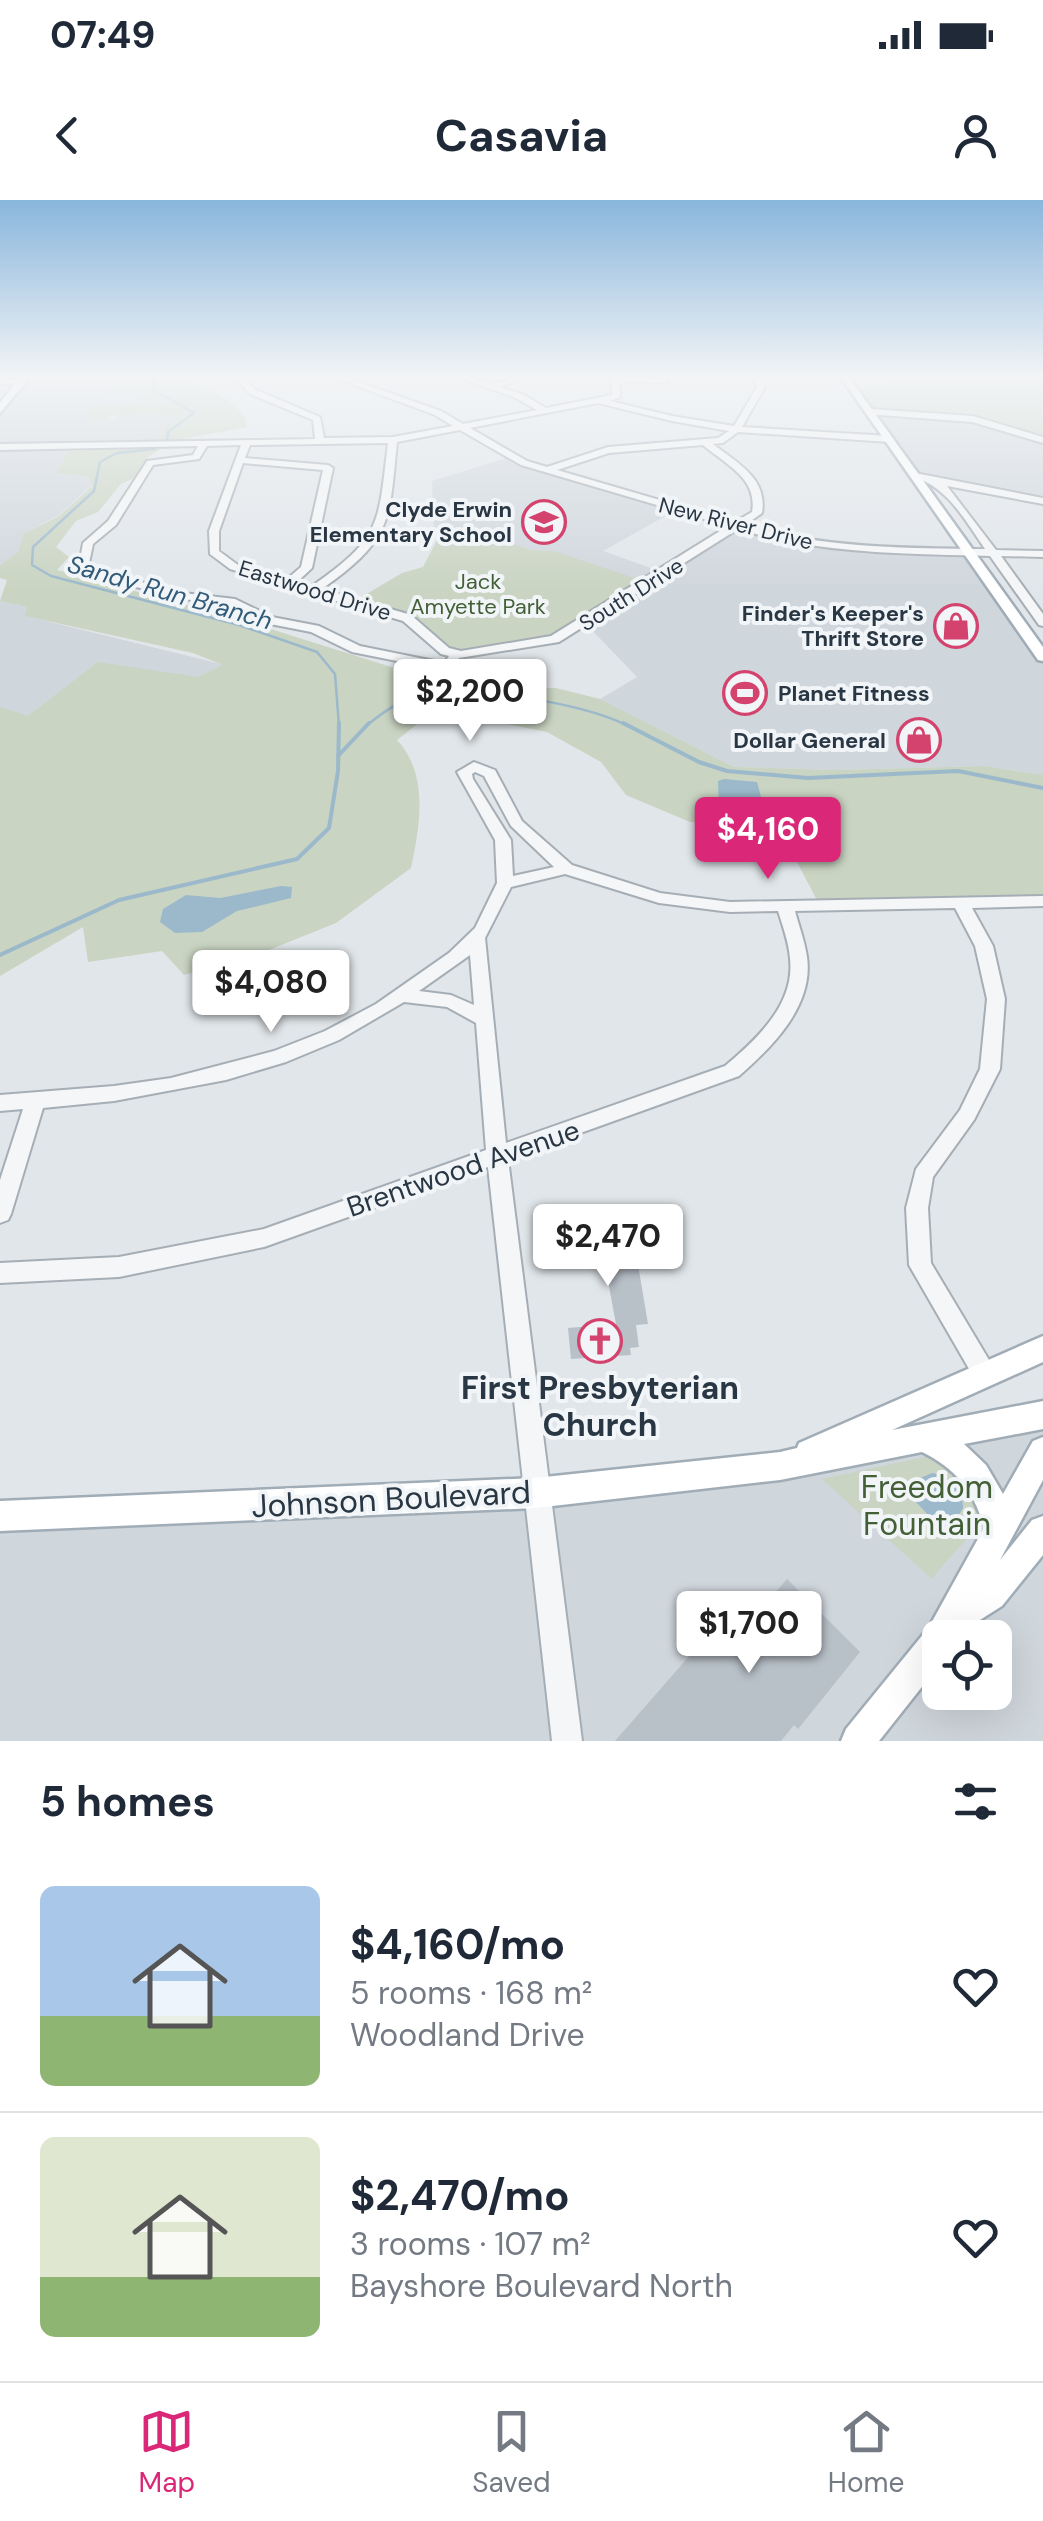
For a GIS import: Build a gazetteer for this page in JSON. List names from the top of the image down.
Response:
{
  "streets": {
    "main road": ["Johnson Boulevard"],
    "street": [
      "New River Drive",
      "Eastwood Drive",
      "South Drive",
      "Brentwood Avenue"
    ]
  },
  "crossings": [
    ["New River Drive", "South Drive"],
    ["Eastwood Drive", "South Drive"]
  ],
  "water": ["Sandy Run Branch"],
  "parks": ["Jack Amyette Park", "Freedom Fountain"],
  "places": {
    "school or university": ["Clyde Erwin Elementary School"],
    "shop": ["Finder's Keeper's Thrift Store", "Dollar General"],
    "sports": ["Planet Fitness"],
    "church": ["First Presbyterian Church"]
  },
  "page": {
    "status": "07:49",
    "header": "Casavia",
    "price": [
      "$2,200",
      "$4,160",
      "$4,080",
      "$2,470",
      "$1,700"
    ],
    "heading": "5 homes",
    "list": [
      {
        "name": "$4,160/mo",
        "note": "5 rooms · 168 m² · Woodland Drive"
      },
      {
        "name": "$2,470/mo",
        "note": "3 rooms · 107 m² · Bayshore Boulevard North"
      }
    ],
    "tabs": ["Map", "Saved", "Home"]
  }
}
